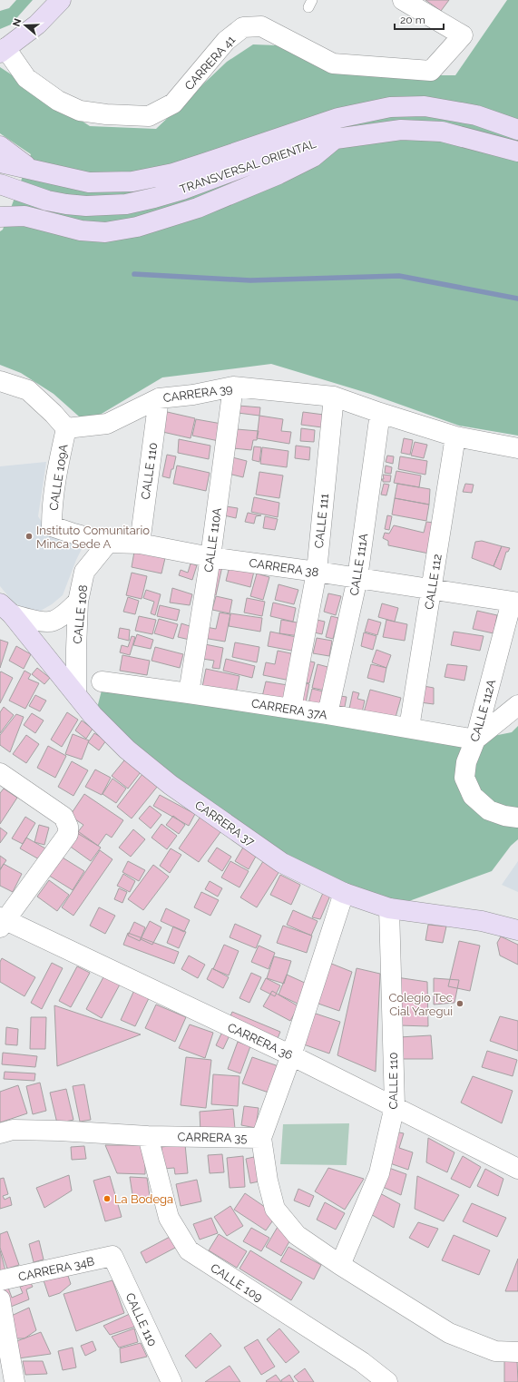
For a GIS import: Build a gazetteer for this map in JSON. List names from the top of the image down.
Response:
{
  "streets": {
    "main road": ["TRANSVERSAL ORIENTAL", "CARRERA 37"],
    "street": [
      "CARRERA 41",
      "CARRERA 39",
      "CALLE 110",
      "CALLE 109A",
      "CALLE 111",
      "CALLE 110A",
      "CALLE 111A",
      "CARRERA 38",
      "CALLE 112",
      "CALLE 108",
      "CARRERA 37A",
      "CALLE 112A",
      "CARRERA 36",
      "CARRERA 35",
      "CARRERA 34B",
      "CALLE 109"
    ]
  },
  "crossings": [
    ["CARRERA 39", "CALLE 110"],
    ["CARRERA 39", "CALLE 109A"],
    ["CARRERA 39", "CALLE 111"],
    ["CARRERA 39", "CALLE 110A"],
    ["CARRERA 39", "CALLE 111A"],
    ["CARRERA 39", "CALLE 112"],
    ["CALLE 110", "CARRERA 38"],
    ["CALLE 110", "CARRERA 37"],
    ["CALLE 110", "CARRERA 36"],
    ["CALLE 110", "CARRERA 35"],
    ["CALLE 110", "CARRERA 34B"],
    ["CALLE 109A", "CARRERA 38"],
    ["CALLE 111", "CARRERA 38"],
    ["CALLE 111", "CARRERA 37A"],
    ["CALLE 110A", "CARRERA 38"],
    ["CALLE 110A", "CARRERA 37A"],
    ["CALLE 111A", "CARRERA 38"],
    ["CALLE 111A", "CARRERA 37A"],
    ["CARRERA 38", "CALLE 112"],
    ["CARRERA 38", "CALLE 108"],
    ["CARRERA 38", "CALLE 112A"],
    ["CALLE 112", "CARRERA 37A"],
    ["CALLE 108", "CARRERA 37"],
    ["CARRERA 37A", "CALLE 112A"],
    ["CARRERA 35", "CALLE 109"]
  ],
  "places": ["Instituto Comunitario Minca Sede A", "Colegio Tec Cial Yaregui", "La Bodega"],
  "scale_bar": "20 m",
  "north": "left"
}
